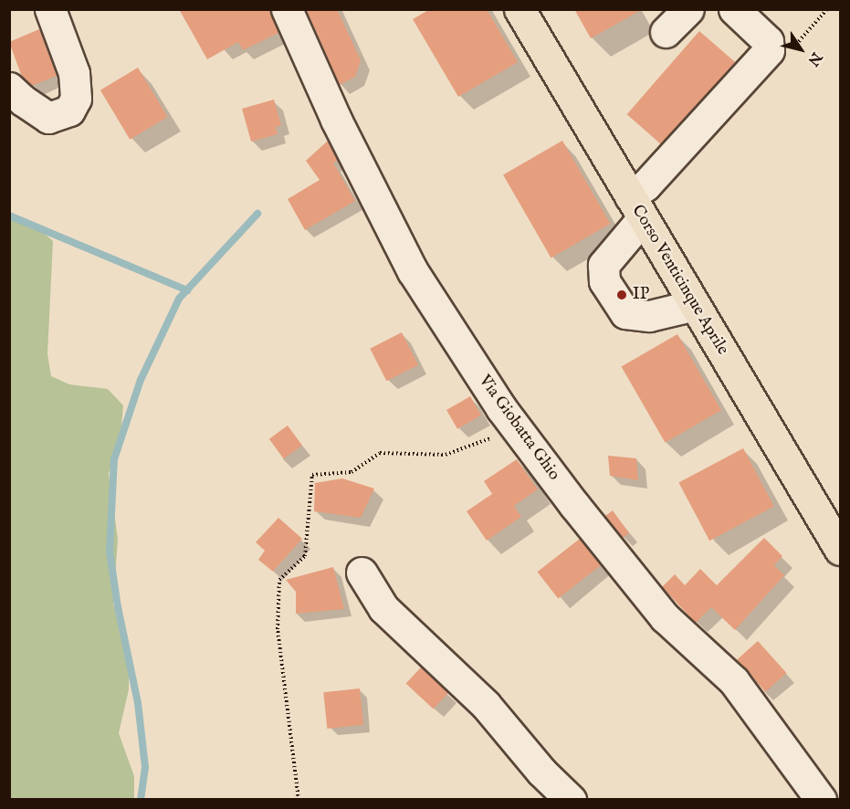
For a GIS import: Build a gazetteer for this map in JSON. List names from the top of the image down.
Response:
{
  "streets": {
    "main road": ["Corso Venticinque Aprile"],
    "street": ["Via Giobatta Ghio"]
  },
  "places": ["IP"],
  "north": "bottom right"
}
